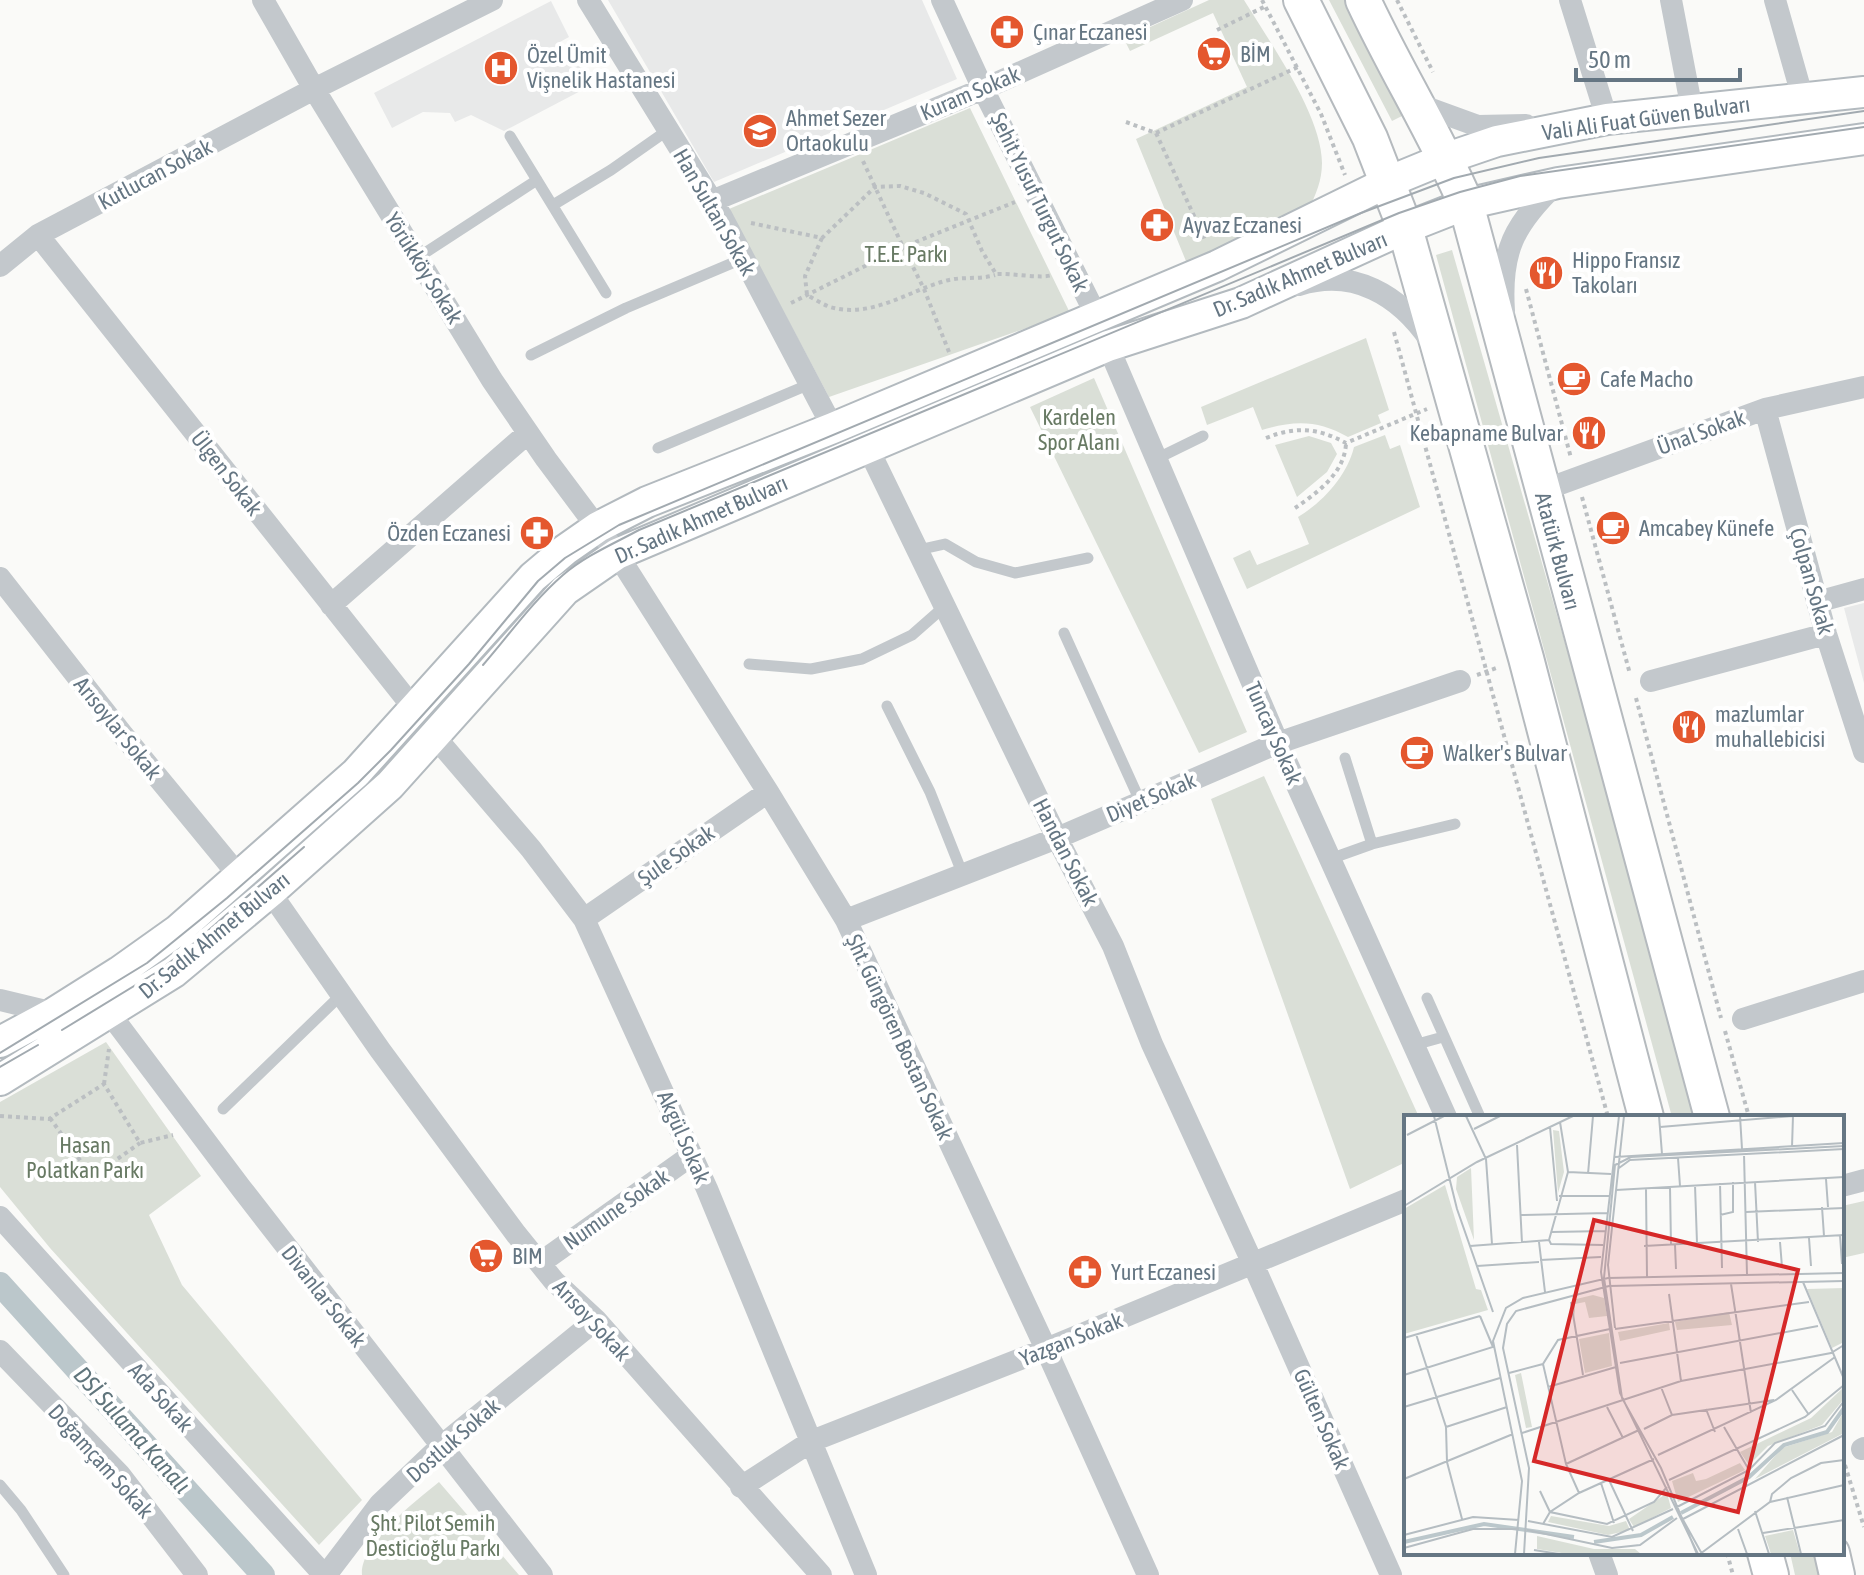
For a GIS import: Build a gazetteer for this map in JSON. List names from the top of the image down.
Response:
{
  "streets": {
    "main road": ["Vali Ali Fuat Güven Bulvarı", "Dr. Sadık Ahmet Bulvarı", "Atatürk Bulvarı"],
    "street": [
      "Kuram Sokak",
      "Kutlucan Sokak",
      "Şehit Yusuf Turgut Sokak",
      "Han Sultan Sokak",
      "Yörükköy Sokak",
      "Ünal Sokak",
      "Ülgen Sokak",
      "Çolpan Sokak",
      "Arısoylar Sokak",
      "Tuncay Sokak",
      "Diyet Sokak",
      "Handan Sokak",
      "Şule Sokak",
      "Şht. Güngören Bostan Sokak",
      "Akgül Sokak",
      "Numune Sokak",
      "Divanlar Sokak",
      "Arısoy Sokak",
      "Yazgan Sokak",
      "Ada Sokak",
      "Gülten Sokak",
      "Dostluk Sokak",
      "Doğamçam Sokak"
    ]
  },
  "crossings": [
    ["Kuram Sokak", "Şehit Yusuf Turgut Sokak"],
    ["Kuram Sokak", "Han Sultan Sokak"],
    ["Vali Ali Fuat Güven Bulvarı", "Dr. Sadık Ahmet Bulvarı"],
    ["Vali Ali Fuat Güven Bulvarı", "Atatürk Bulvarı"],
    ["Kutlucan Sokak", "Yörükköy Sokak"],
    ["Kutlucan Sokak", "Ülgen Sokak"],
    ["Şehit Yusuf Turgut Sokak", "Dr. Sadık Ahmet Bulvarı"],
    ["Han Sultan Sokak", "Dr. Sadık Ahmet Bulvarı"],
    ["Yörükköy Sokak", "Dr. Sadık Ahmet Bulvarı"],
    ["Yörükköy Sokak", "Şht. Güngören Bostan Sokak"],
    ["Dr. Sadık Ahmet Bulvarı", "Ülgen Sokak"],
    ["Dr. Sadık Ahmet Bulvarı", "Arısoylar Sokak"],
    ["Dr. Sadık Ahmet Bulvarı", "Tuncay Sokak"],
    ["Dr. Sadık Ahmet Bulvarı", "Handan Sokak"],
    ["Dr. Sadık Ahmet Bulvarı", "Şht. Güngören Bostan Sokak"],
    ["Dr. Sadık Ahmet Bulvarı", "Akgül Sokak"],
    ["Dr. Sadık Ahmet Bulvarı", "Divanlar Sokak"],
    ["Dr. Sadık Ahmet Bulvarı", "Arısoy Sokak"],
    ["Ünal Sokak", "Atatürk Bulvarı"],
    ["Ünal Sokak", "Çolpan Sokak"],
    ["Tuncay Sokak", "Diyet Sokak"],
    ["Diyet Sokak", "Handan Sokak"],
    ["Diyet Sokak", "Şht. Güngören Bostan Sokak"],
    ["Handan Sokak", "Yazgan Sokak"],
    ["Handan Sokak", "Gülten Sokak"],
    ["Şule Sokak", "Şht. Güngören Bostan Sokak"],
    ["Şule Sokak", "Akgül Sokak"],
    ["Şht. Güngören Bostan Sokak", "Yazgan Sokak"],
    ["Akgül Sokak", "Numune Sokak"],
    ["Akgül Sokak", "Yazgan Sokak"],
    ["Numune Sokak", "Arısoy Sokak"],
    ["Divanlar Sokak", "Dostluk Sokak"],
    ["Arısoy Sokak", "Yazgan Sokak"],
    ["Arısoy Sokak", "Dostluk Sokak"],
    ["Yazgan Sokak", "Gülten Sokak"],
    ["Ada Sokak", "Dostluk Sokak"]
  ],
  "water": ["DSİ Sulama Kanalı"],
  "parks": [
    "T.E.E. Parkı",
    "Kardelen Spor Alanı",
    "Hasan Polatkan Parkı",
    "Şht. Pilot Semih Desticioğlu Parkı"
  ],
  "places": {
    "pharmacy": [
      "Çınar Eczanesi",
      "Ayvaz Eczanesi",
      "Özden Eczanesi",
      "Yurt Eczanesi"
    ],
    "supermarket": ["BİM", "BIM"],
    "hospital": ["Özel Ümit Vişnelik Hastanesi"],
    "school or university": ["Ahmet Sezer Ortaokulu"],
    "restaurant": ["Hippo Fransız Takoları", "Kebapname Bulvar", "mazlumlar muhallebicisi"],
    "cafe": ["Cafe Macho", "Amcabey Künefe", "Walker's Bulvar"]
  },
  "scale_bar": "50 m"
}
